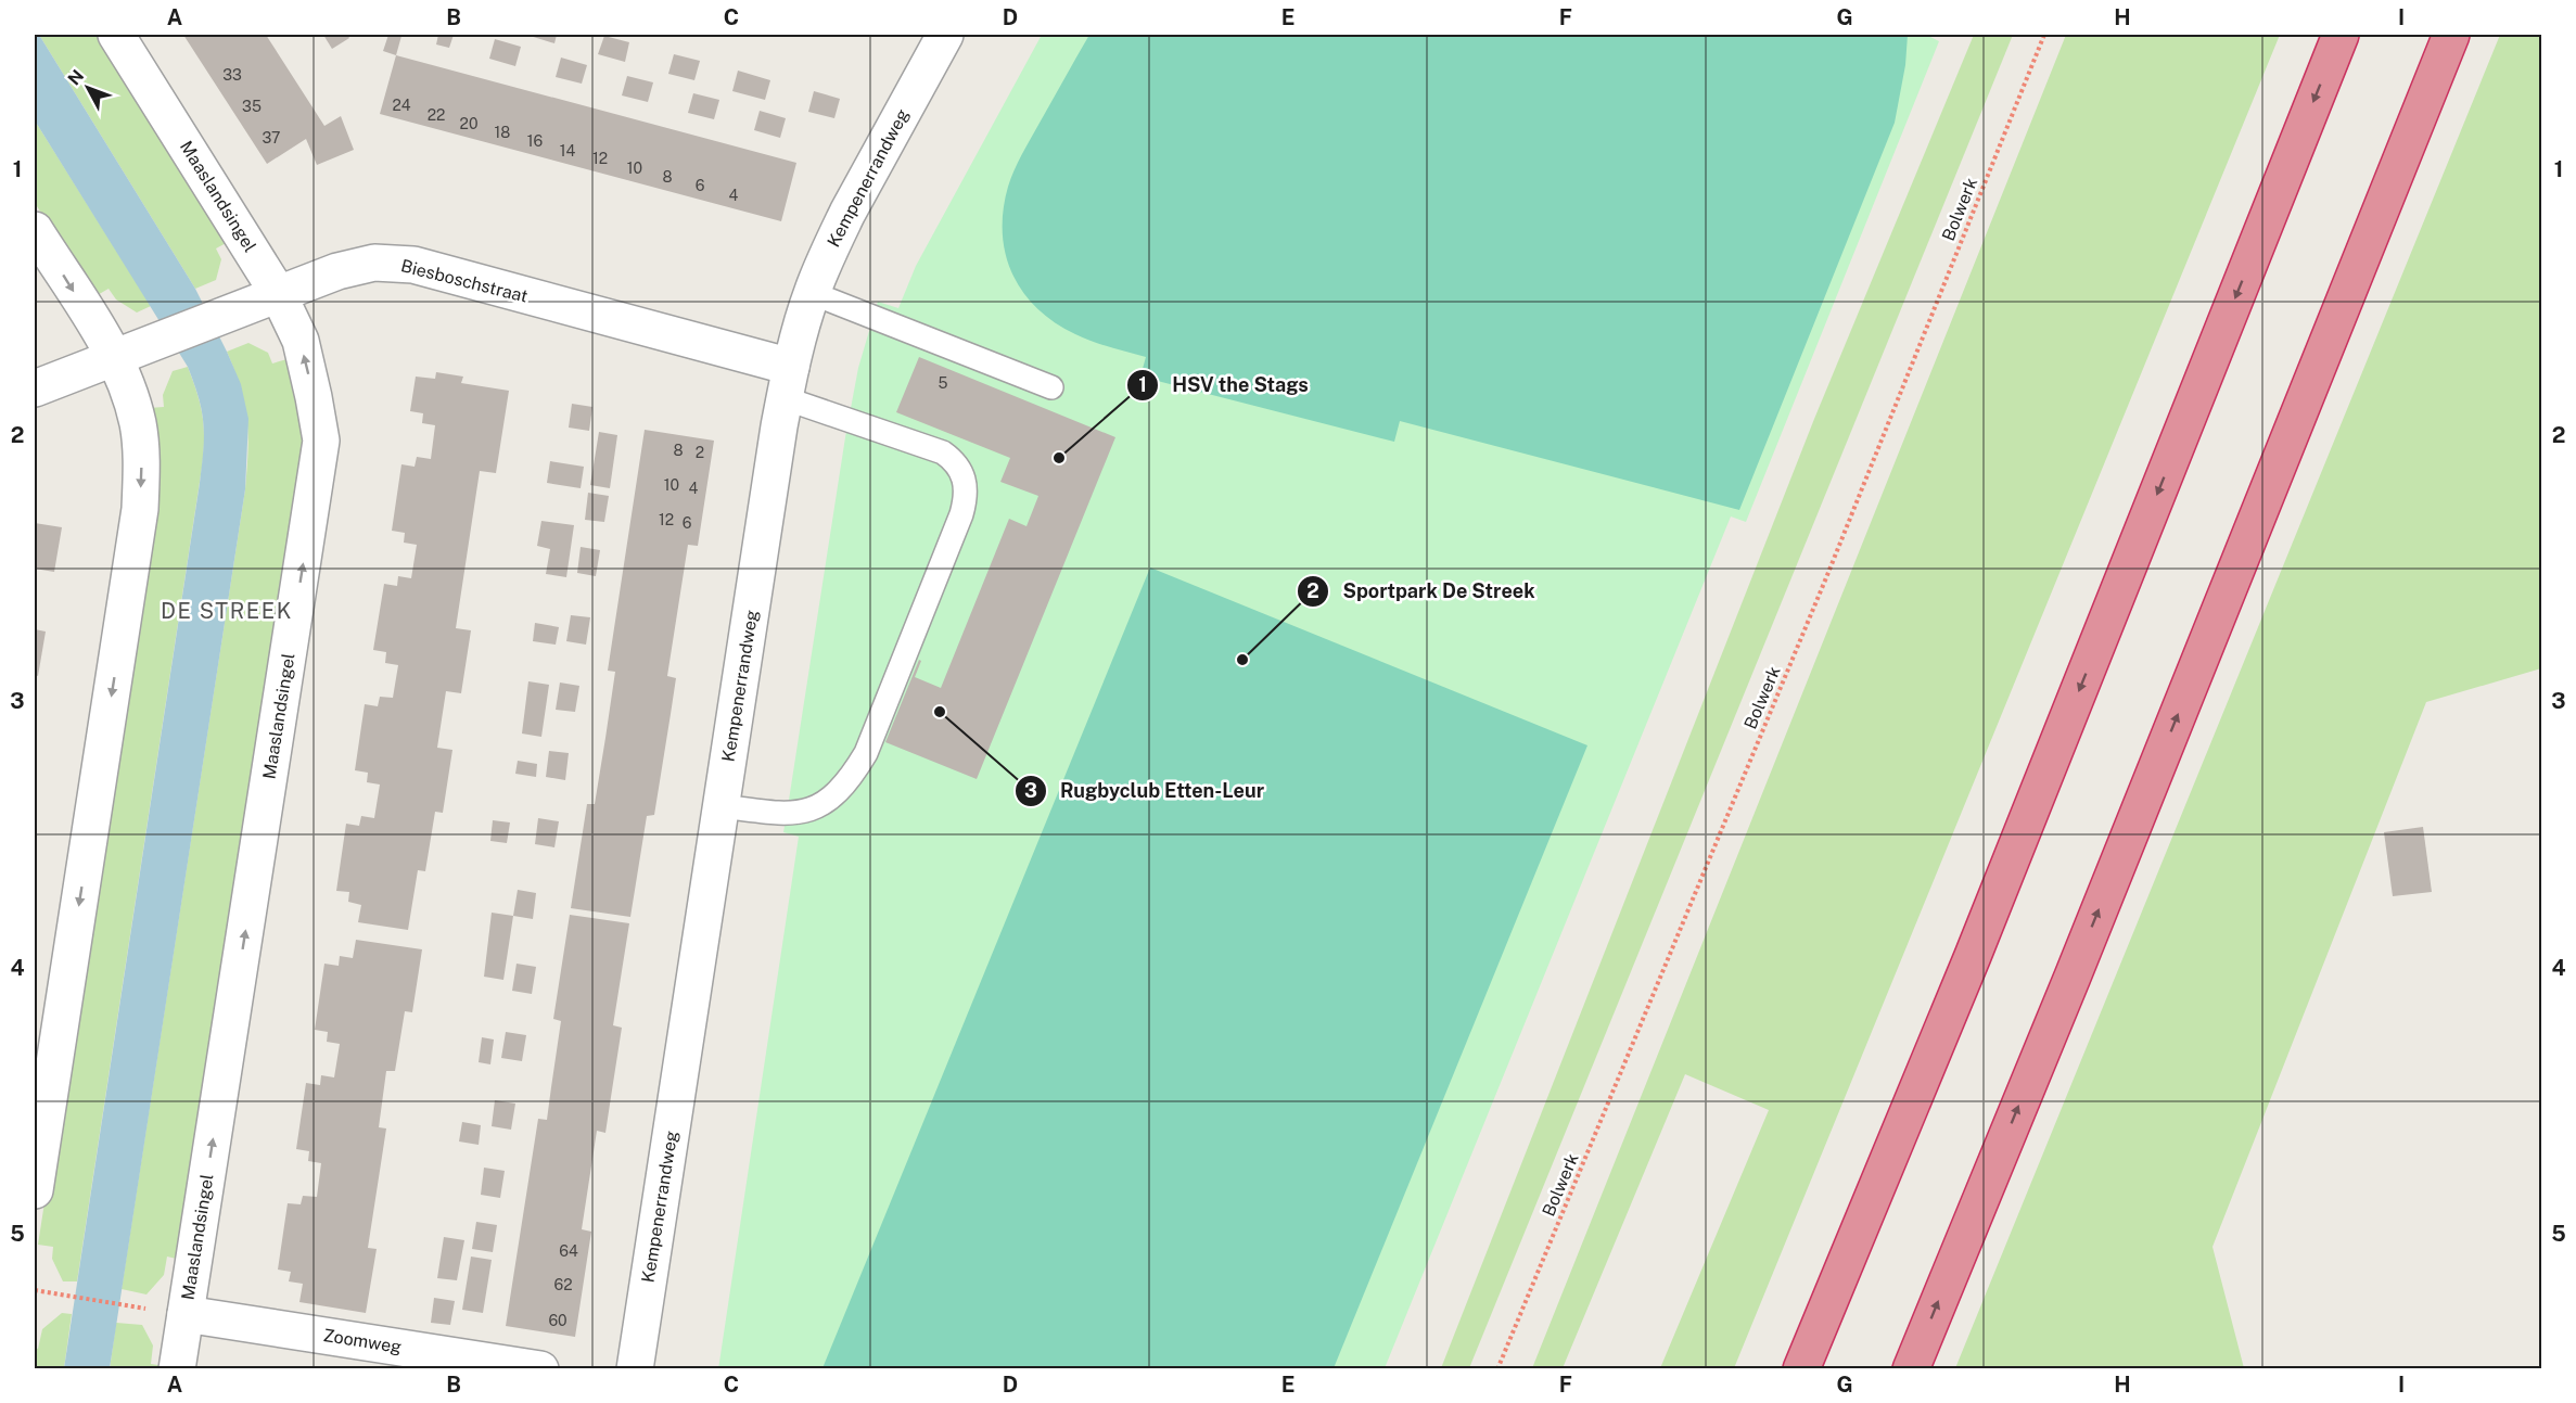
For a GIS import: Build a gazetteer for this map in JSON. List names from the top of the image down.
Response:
{
  "streets": {
    "street": [
      "Kempenerrandweg",
      "Maaslandsingel",
      "Biesboschstraat",
      "Zoomweg"
    ],
    "path": ["Bolwerk"]
  },
  "crossings": [
    ["Kempenerrandweg", "Biesboschstraat"],
    ["Maaslandsingel", "Biesboschstraat"],
    ["Maaslandsingel", "Zoomweg"]
  ],
  "districts": ["DE STREEK"],
  "places": ["HSV the Stags", "Sportpark De Streek", "Rugbyclub Etten-Leur"],
  "house_numbers": [
    "33",
    "24",
    "35",
    "22",
    "20",
    "18",
    "37",
    "16",
    "14",
    "12",
    "10",
    "8",
    "6",
    "4",
    "5",
    "8",
    "2",
    "10",
    "4",
    "12",
    "6",
    "64",
    "62",
    "60"
  ],
  "north": "top left",
  "grid": {
    "columns": [
      "A",
      "B",
      "C",
      "D",
      "E",
      "F",
      "G",
      "H",
      "I"
    ],
    "rows": [
      "1",
      "2",
      "3",
      "4",
      "5"
    ]
  }
}
